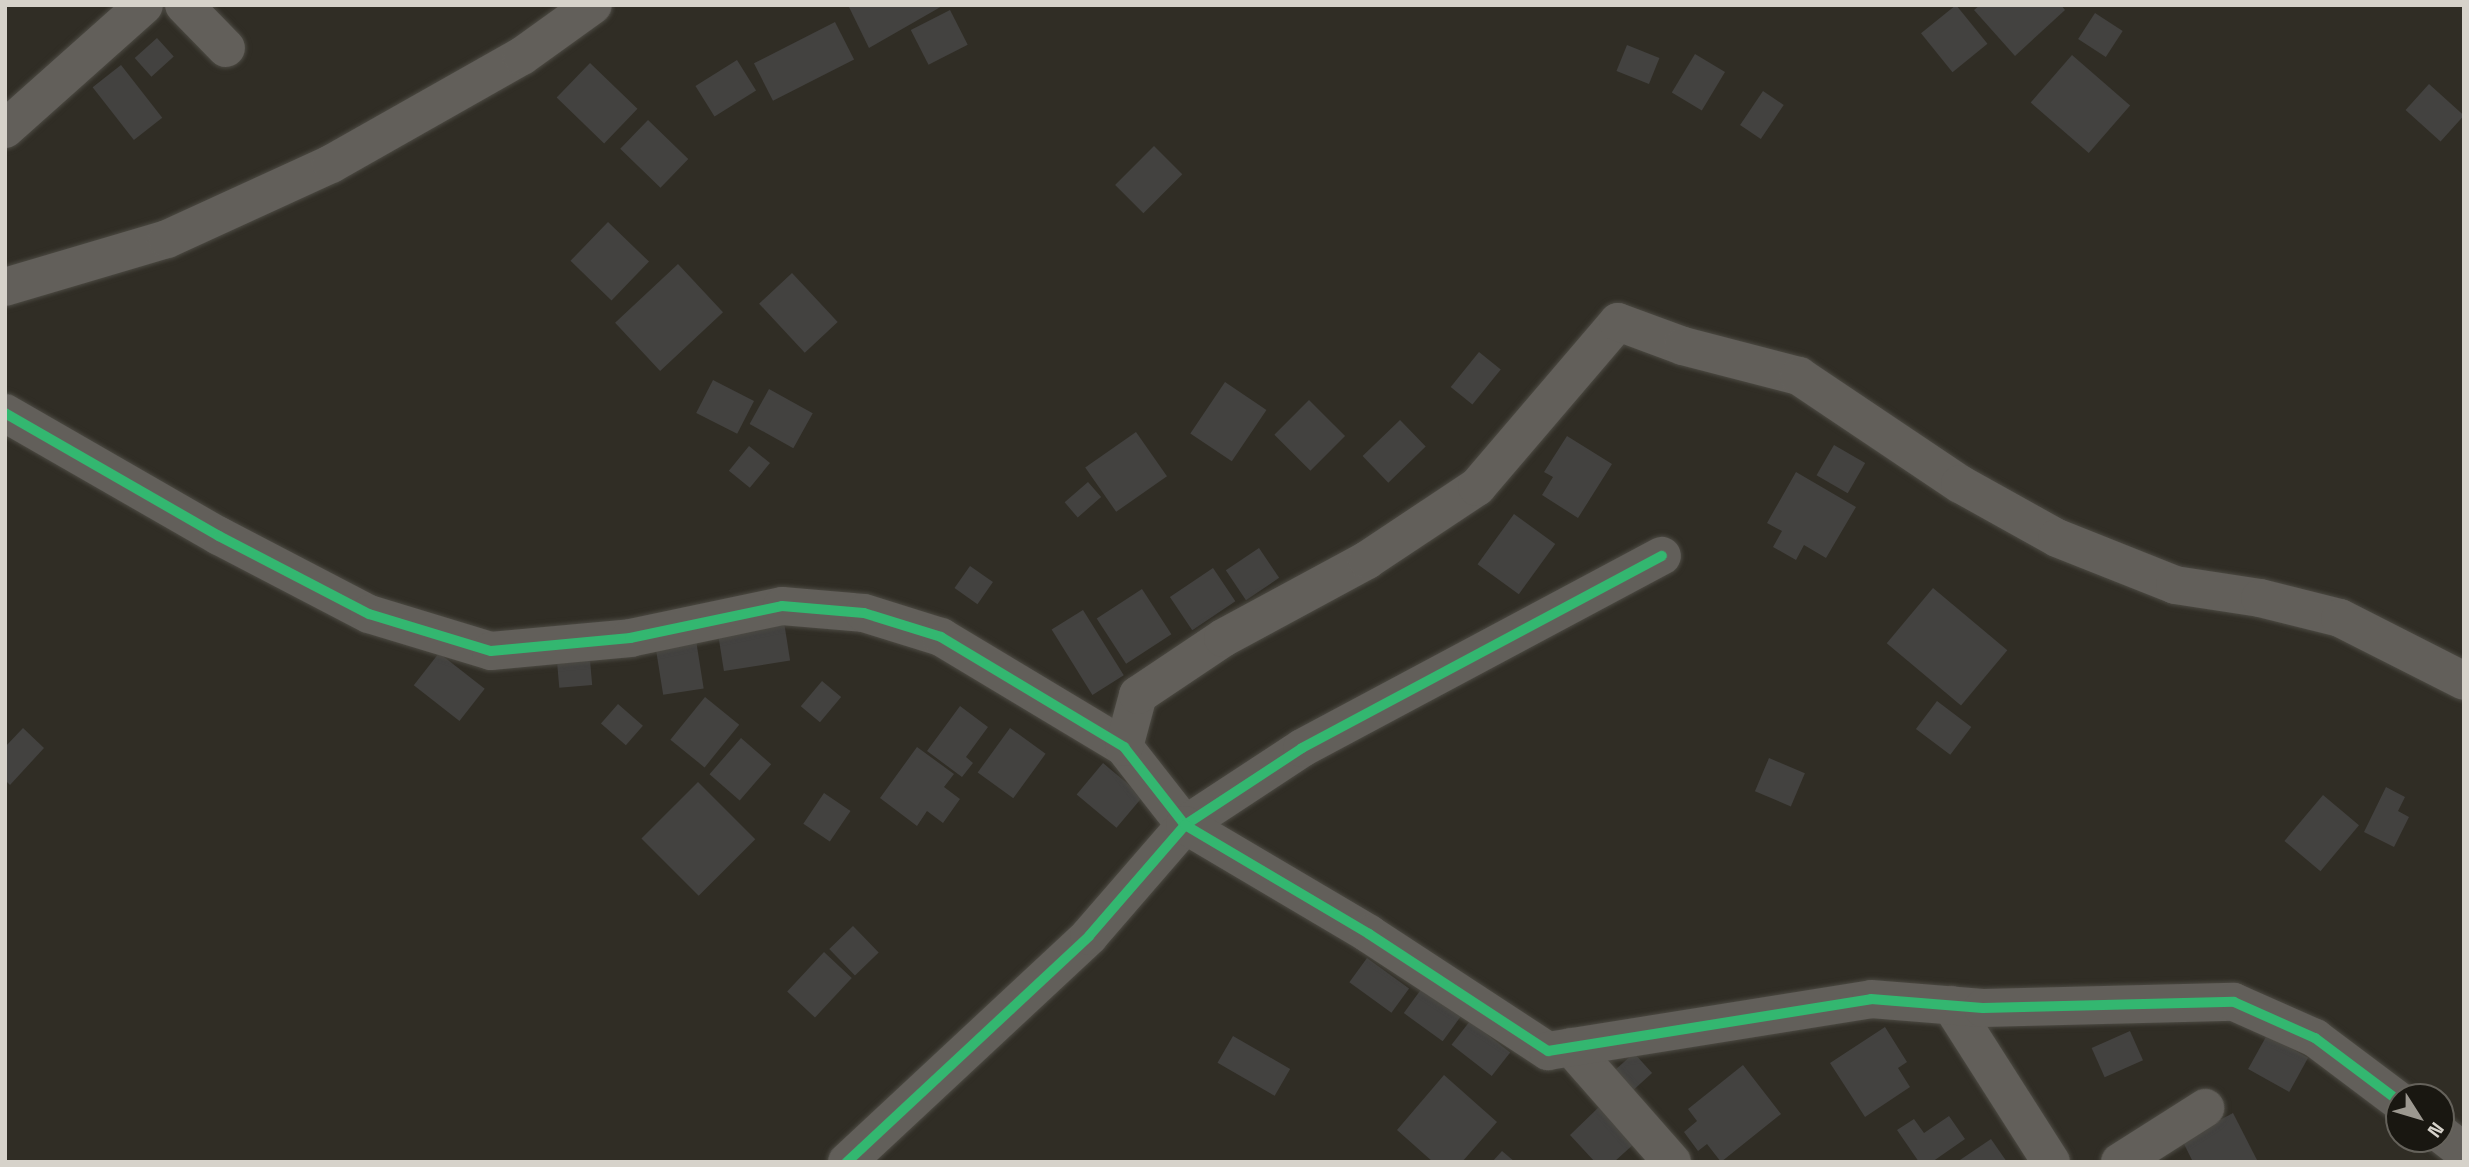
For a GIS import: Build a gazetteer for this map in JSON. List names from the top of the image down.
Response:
{
  "north": "bottom right"
}
